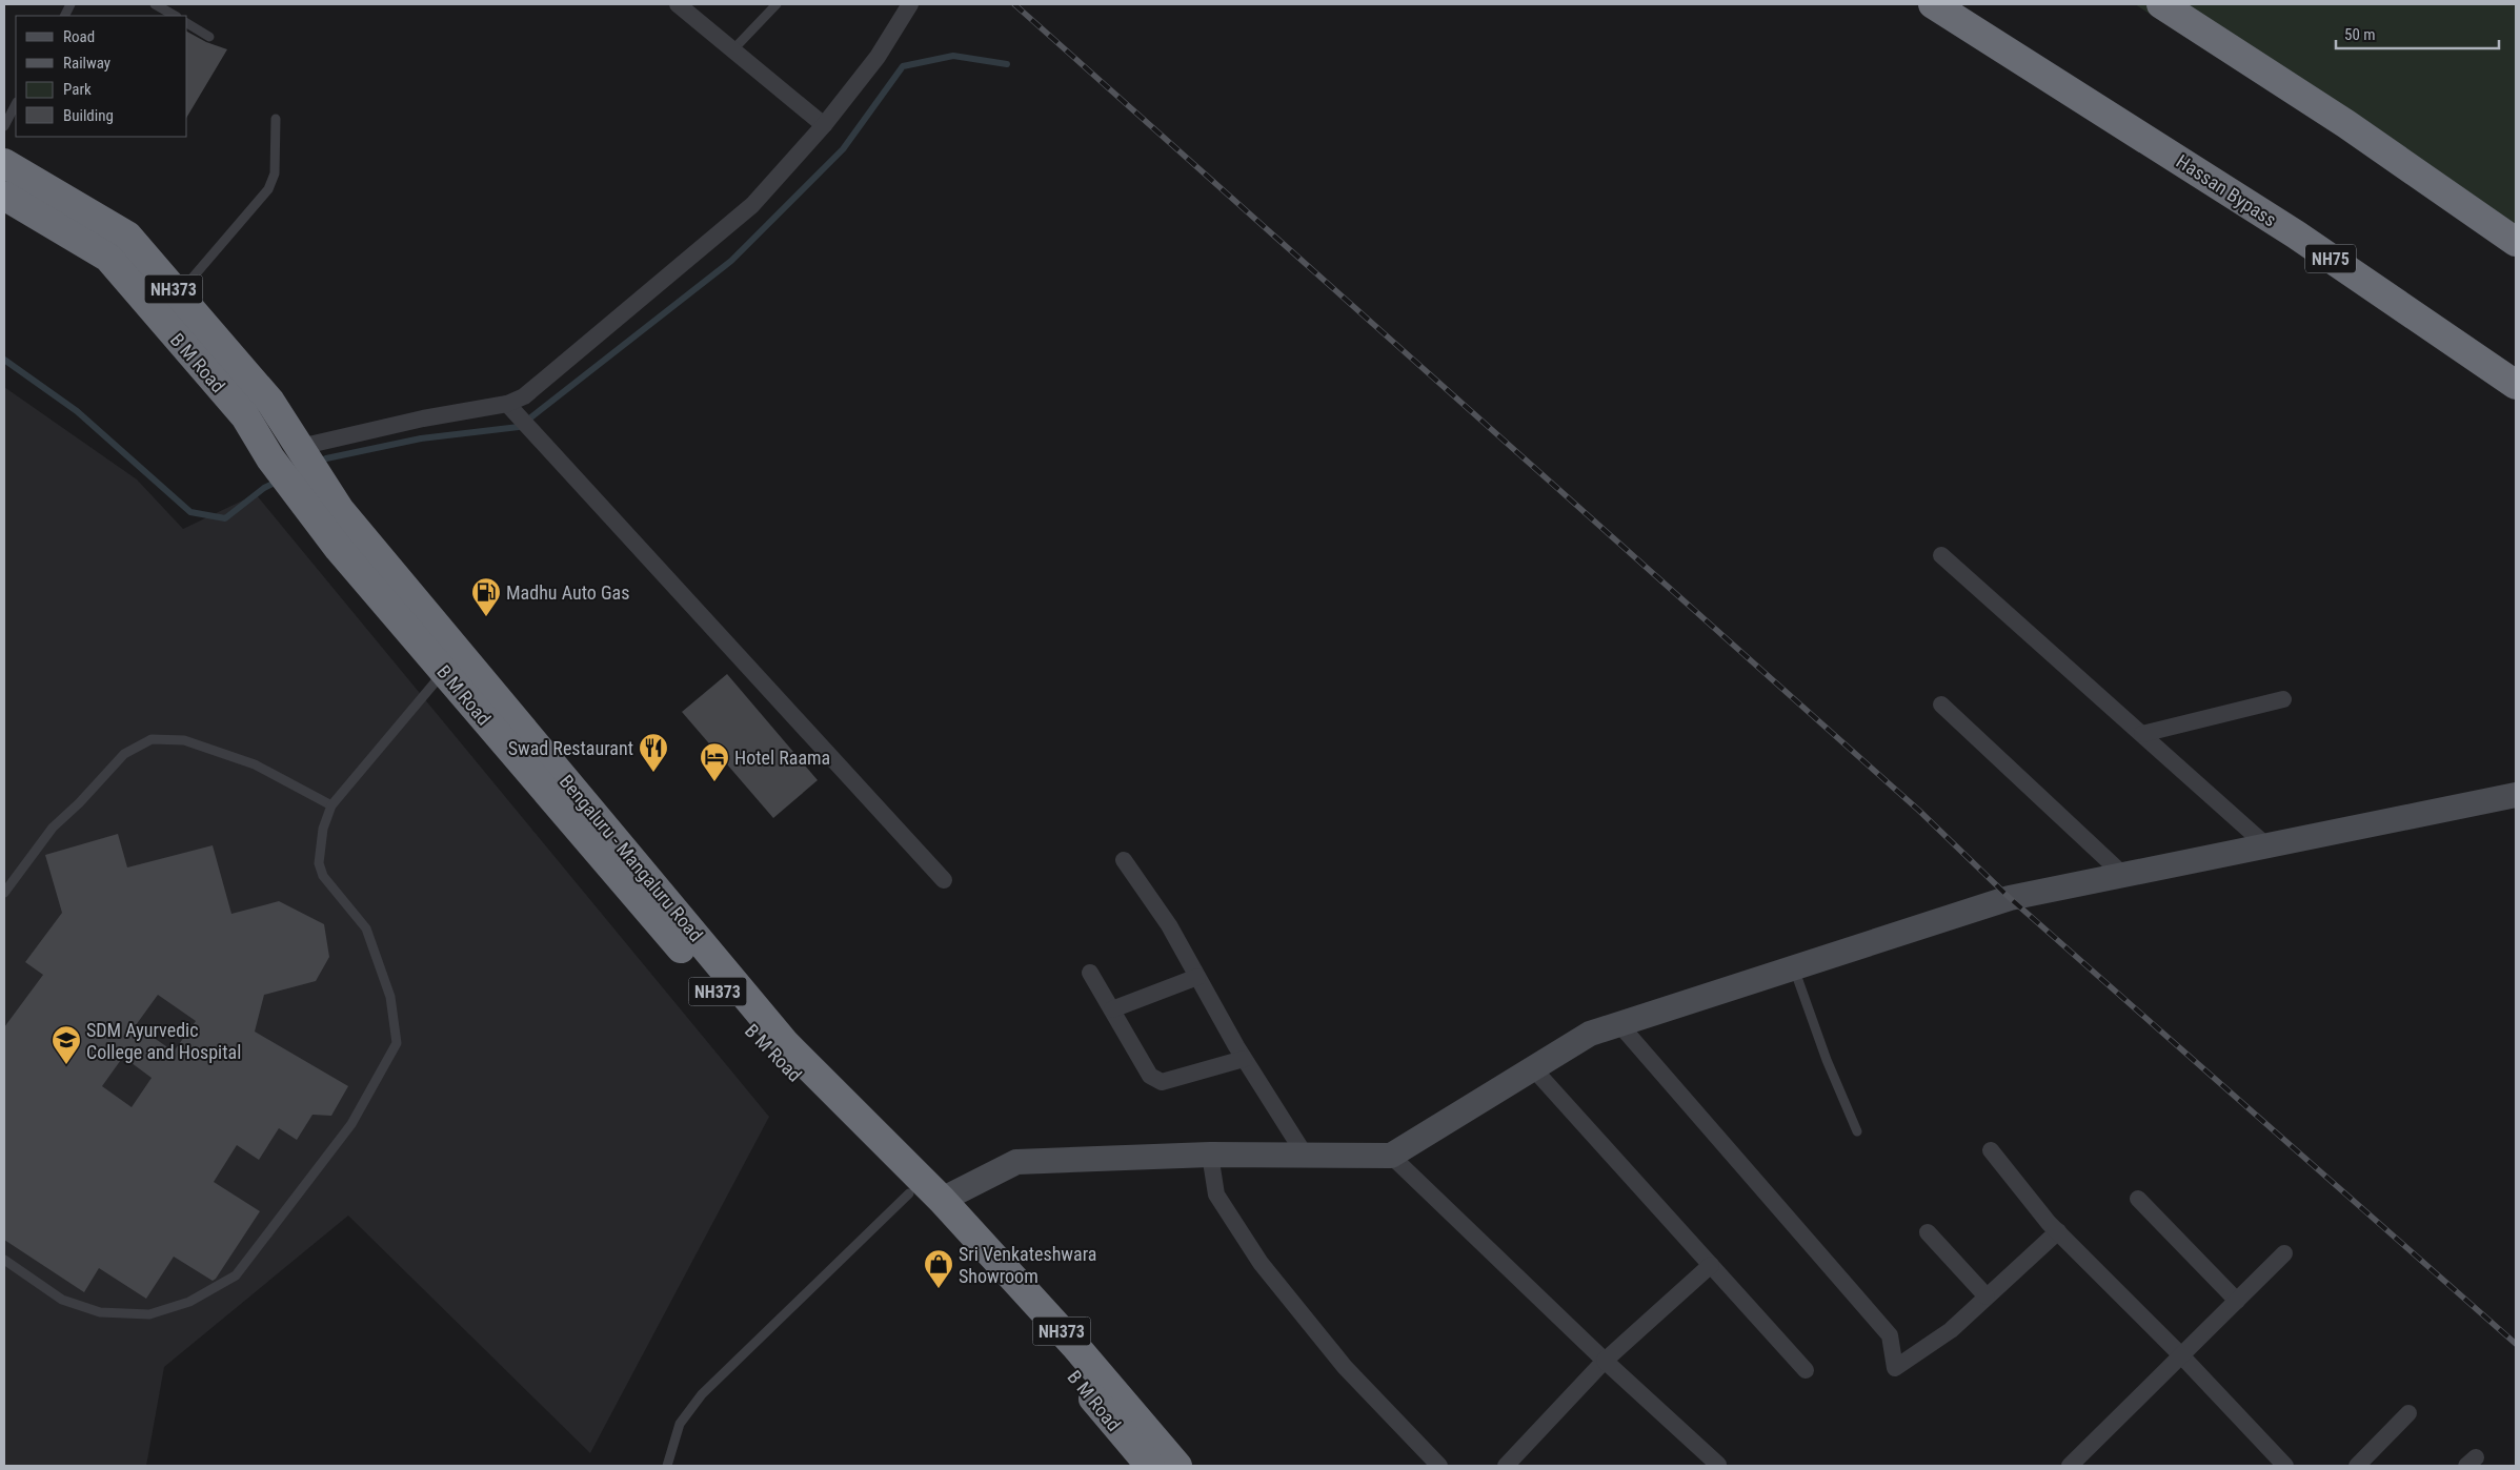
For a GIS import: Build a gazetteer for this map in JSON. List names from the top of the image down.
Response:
{
  "streets": {
    "highway": [
      "Hassan Bypass",
      "NH75",
      "NH373",
      "B M Road",
      "Bengaluru - Mangaluru Road"
    ]
  },
  "crossings": [
    ["B M Road", "Bengaluru - Mangaluru Road"]
  ],
  "places": {
    "fuel station": ["Madhu Auto Gas"],
    "restaurant": ["Swad Restaurant"],
    "hotel": ["Hotel Raama"],
    "school or university": ["SDM Ayurvedic College and Hospital"],
    "shop": ["Sri Venkateshwara Showroom"]
  },
  "legend": [
    "Road",
    "Railway",
    "Park",
    "Building"
  ],
  "scale_bar": "50 m"
}
